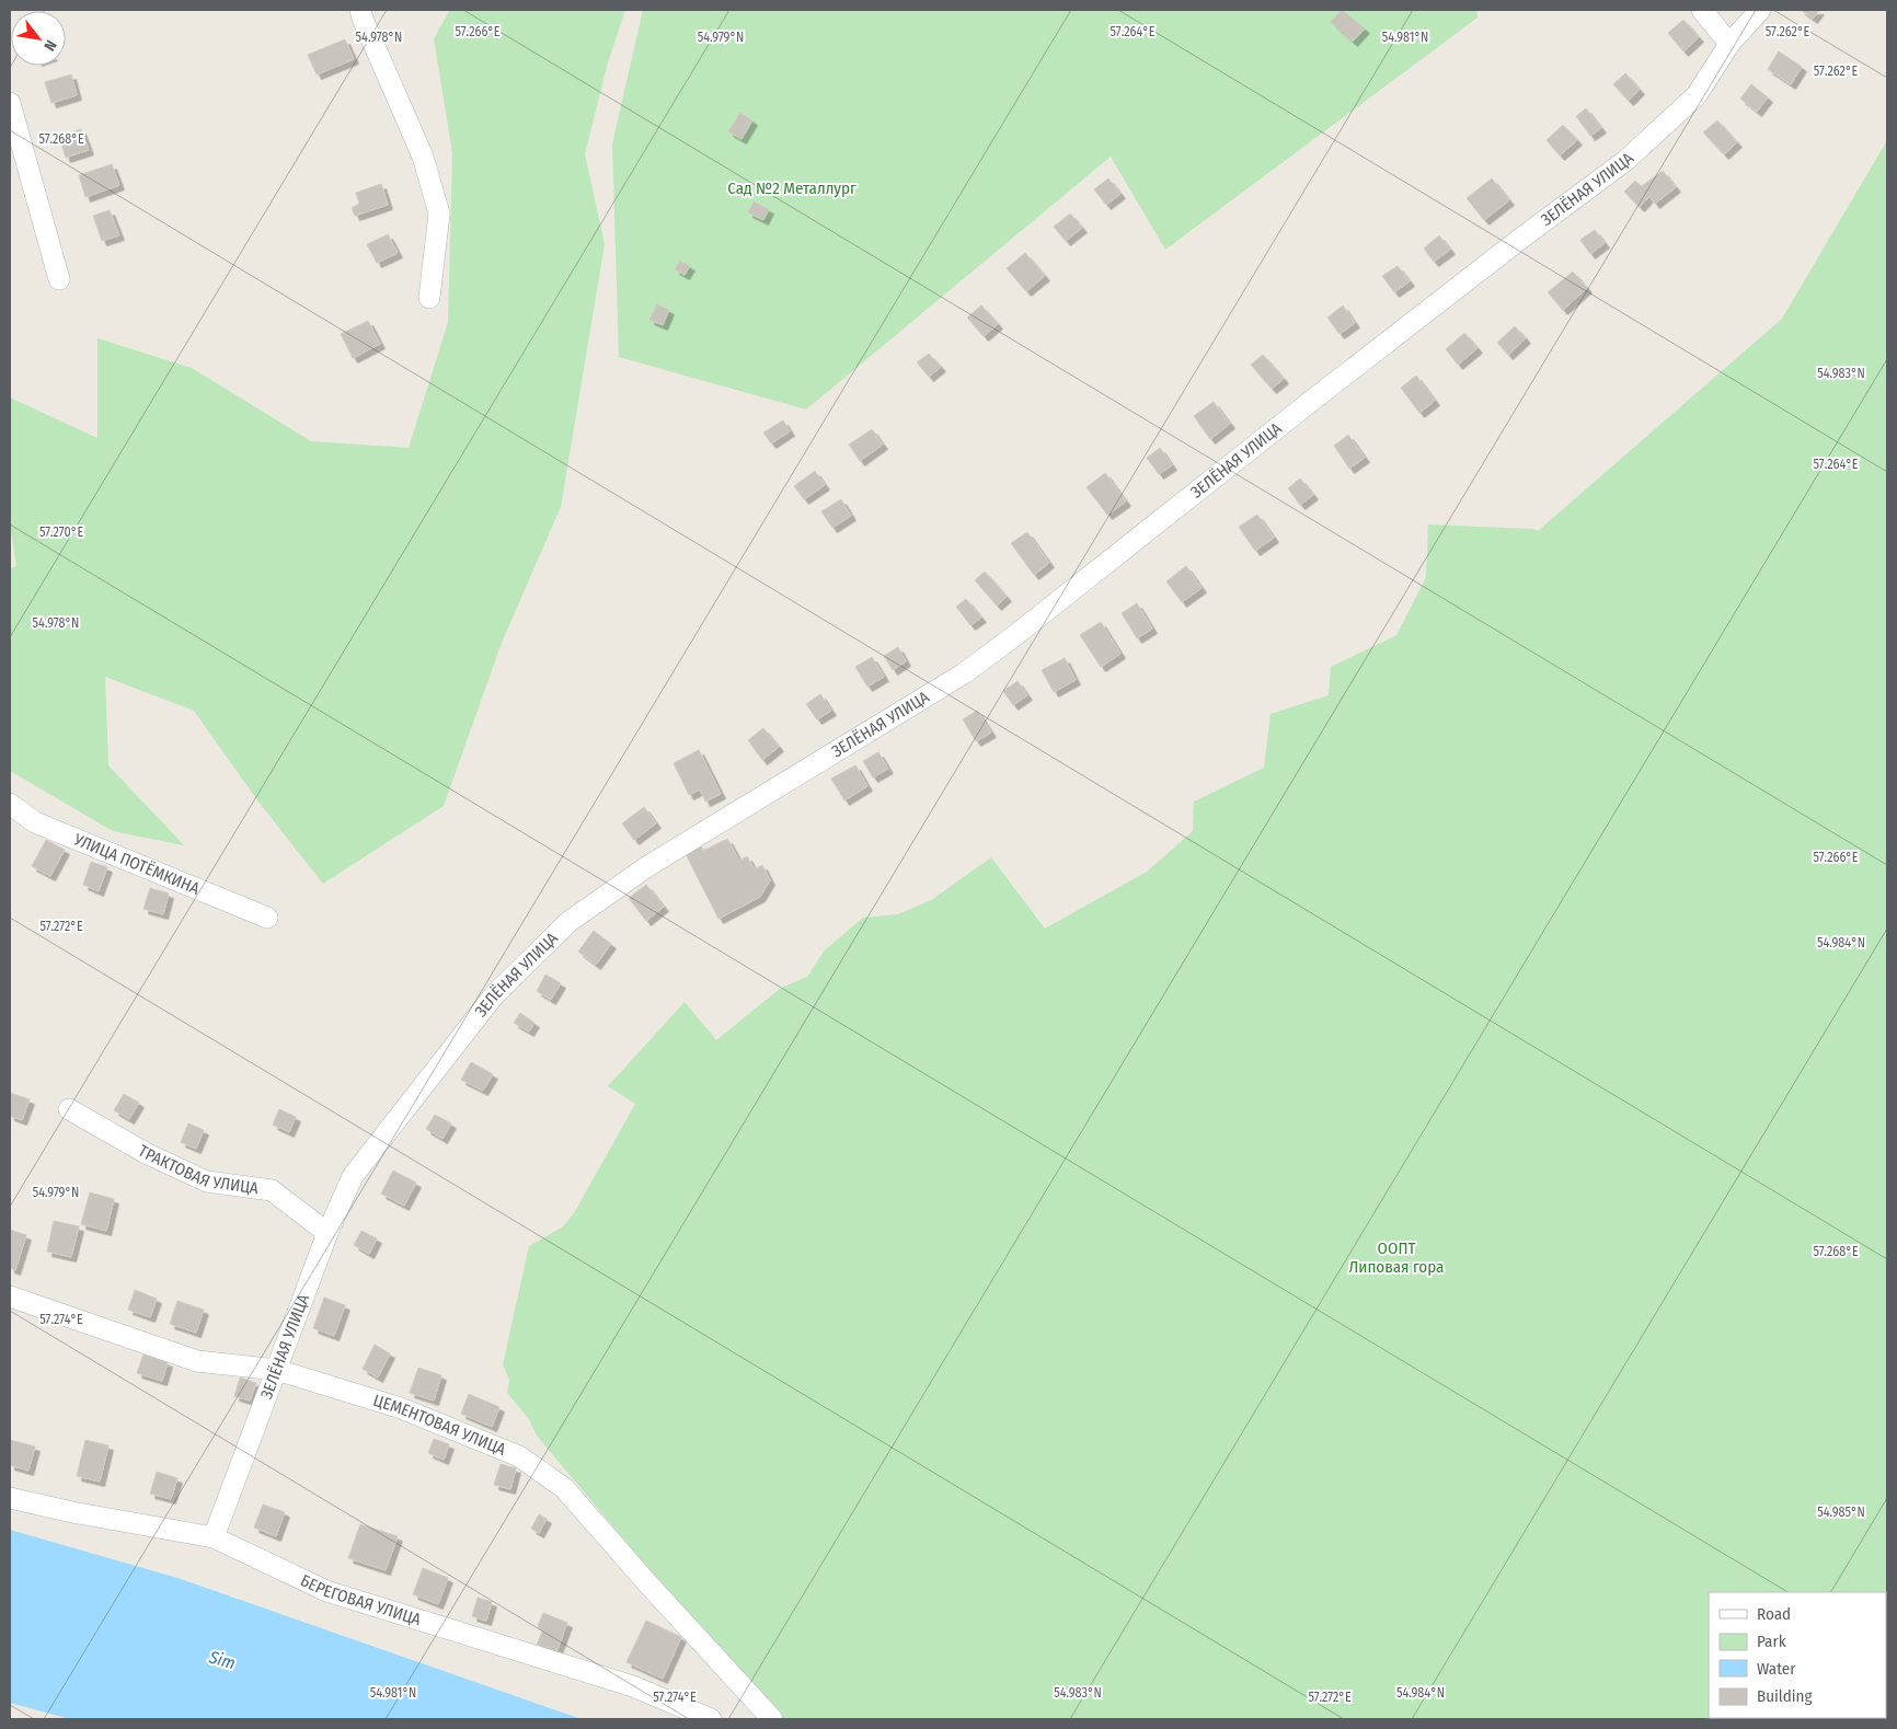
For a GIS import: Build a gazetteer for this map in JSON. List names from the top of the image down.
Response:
{
  "streets": {
    "street": [
      "ЗЕЛЁНАЯ УЛИЦА",
      "УЛИЦА ПОТЁМКИНА",
      "ТРАКТОВАЯ УЛИЦА",
      "ЦЕМЕНТОВАЯ УЛИЦА",
      "БЕРЕГОВАЯ УЛИЦА"
    ]
  },
  "crossings": [
    ["ЗЕЛЁНАЯ УЛИЦА", "ТРАКТОВАЯ УЛИЦА"],
    ["ЗЕЛЁНАЯ УЛИЦА", "ЦЕМЕНТОВАЯ УЛИЦА"],
    ["ЗЕЛЁНАЯ УЛИЦА", "БЕРЕГОВАЯ УЛИЦА"]
  ],
  "water": ["Sim"],
  "parks": ["Сад №2 Металлург", "ООПТ Липовая гора"],
  "legend": [
    "Road",
    "Park",
    "Water",
    "Building"
  ],
  "north": "bottom right",
  "coordinates": [
    "57.266°E",
    "57.264°E",
    "57.262°E",
    "54.979°N",
    "54.981°N",
    "54.978°N",
    "57.268°E",
    "54.983°N",
    "57.270°E",
    "57.272°E",
    "54.984°N",
    "57.274°E",
    "54.985°N"
  ]
}
